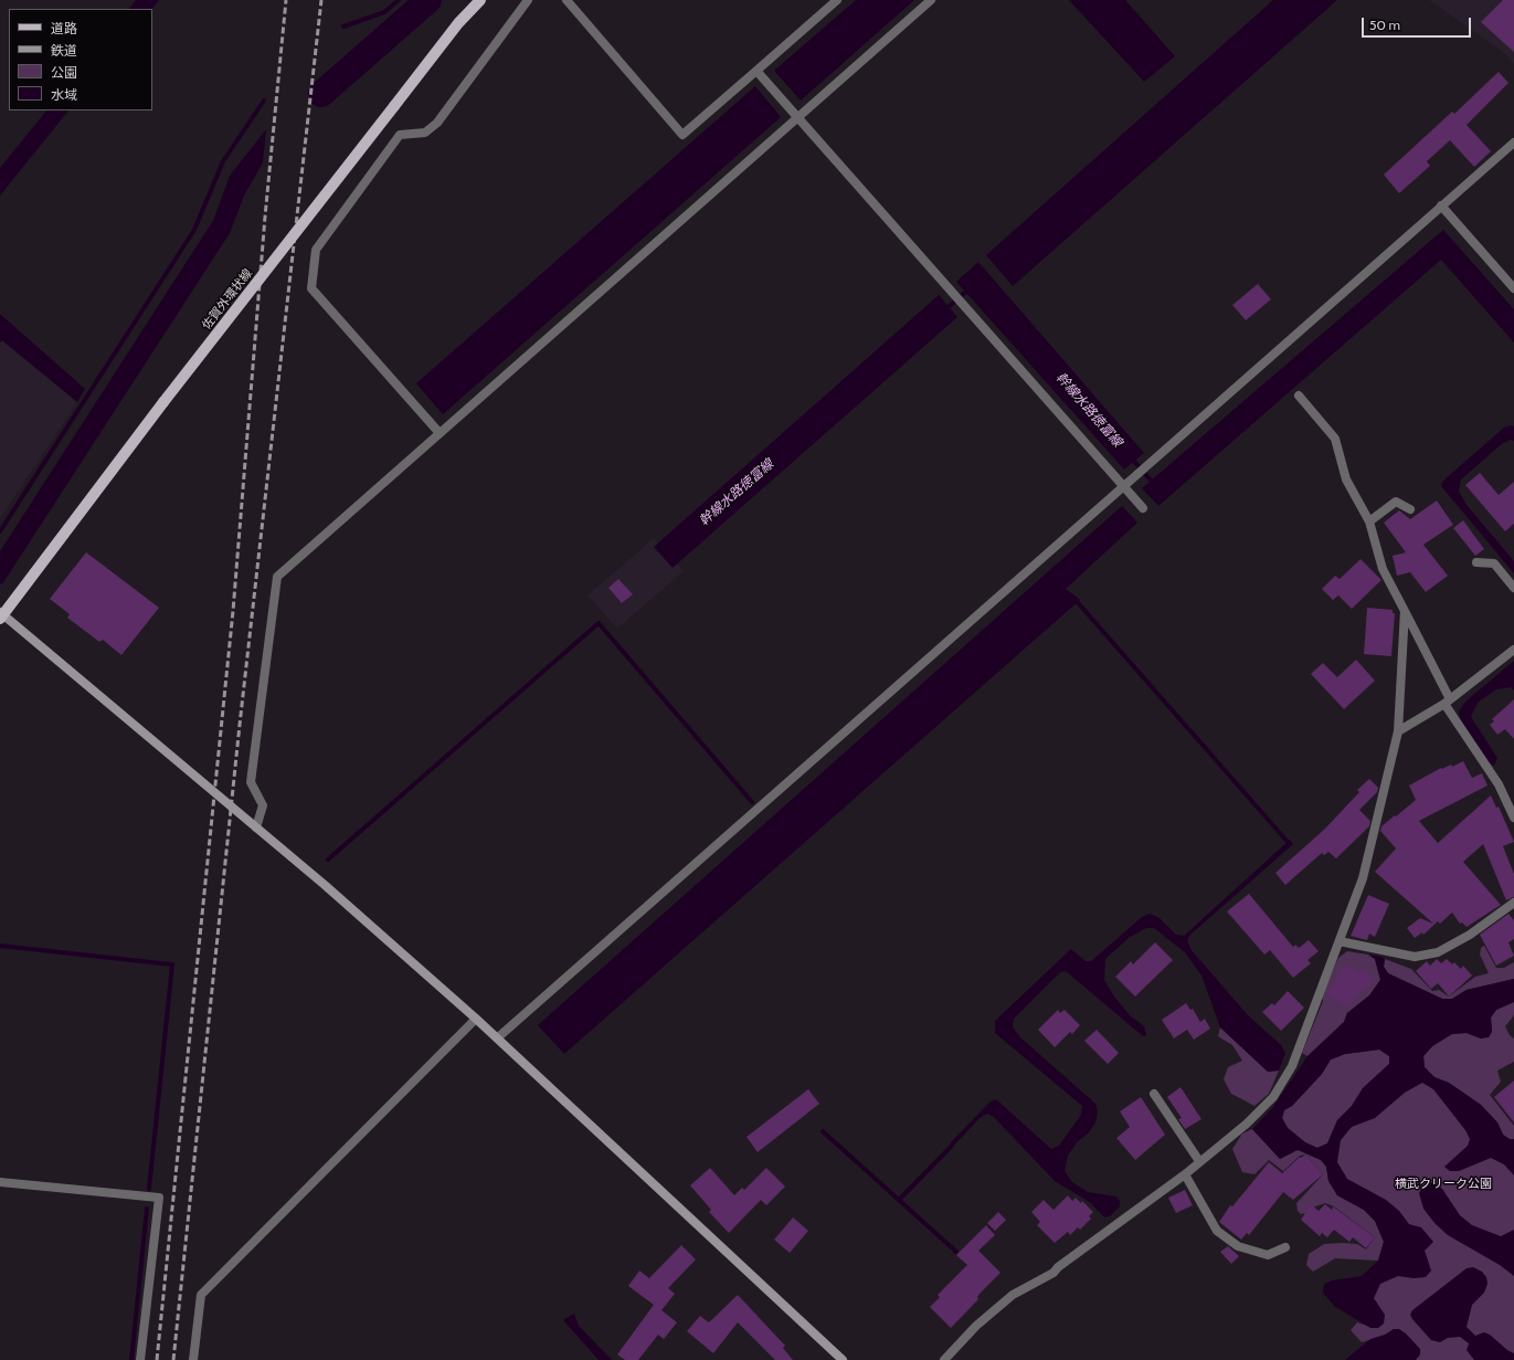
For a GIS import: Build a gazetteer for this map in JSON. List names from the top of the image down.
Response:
{
  "streets": {
    "main road": ["佐賀外環状線"]
  },
  "water": ["幹線水路徳富線"],
  "parks": ["横武クリーク公園"],
  "legend": [
    "道路",
    "鉄道",
    "公園",
    "水域"
  ],
  "scale_bar": "50 m"
}
